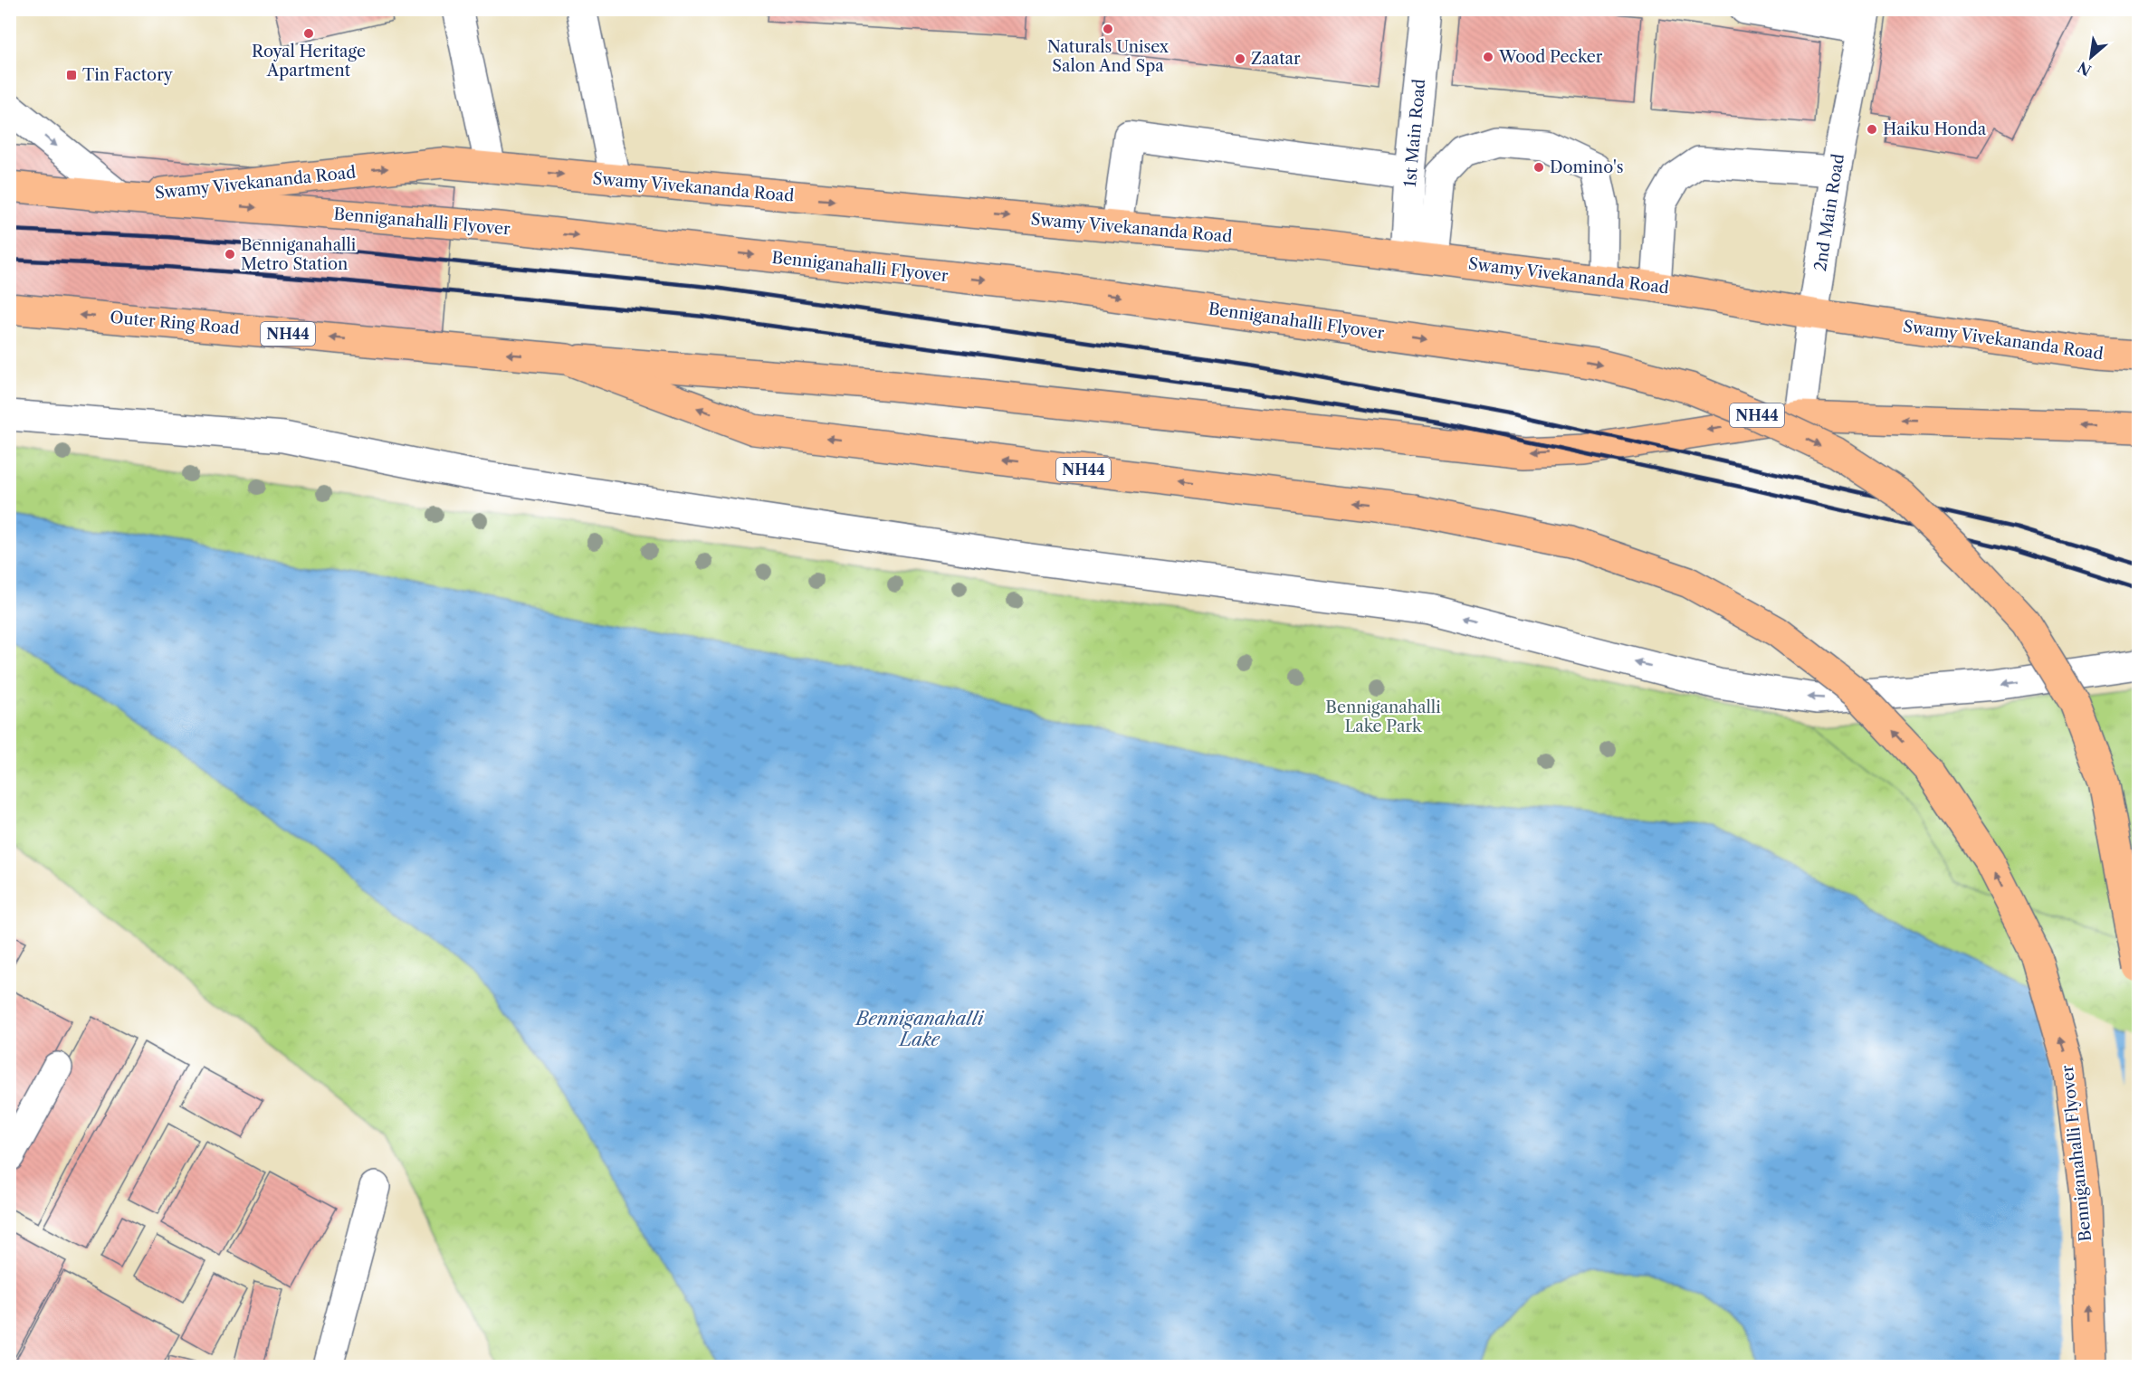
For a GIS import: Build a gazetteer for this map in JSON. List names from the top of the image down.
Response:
{
  "streets": {
    "main road": [
      "Swamy Vivekananda Road",
      "Benniganahalli Flyover",
      "Outer Ring Road",
      "NH44"
    ],
    "street": ["1st Main Road", "2nd Main Road"]
  },
  "crossings": [
    ["1st Main Road", "Swamy Vivekananda Road"],
    ["Swamy Vivekananda Road", "2nd Main Road"],
    ["Swamy Vivekananda Road", "Benniganahalli Flyover"],
    ["Swamy Vivekananda Road", "NH44"],
    ["Benniganahalli Flyover", "Outer Ring Road"],
    ["Benniganahalli Flyover", "NH44"]
  ],
  "one_way": ["Outer Ring Road"],
  "water": ["Benniganahalli Lake"],
  "parks": ["Benniganahalli Lake Park"],
  "places": {
    "other": [
      "Naturals Unisex Salon And Spa",
      "Royal Heritage Apartment",
      "Wood Pecker",
      "Zaatar",
      "Haiku Honda",
      "Domino's",
      "Benniganahalli Metro Station"
    ],
    "transit": ["Tin Factory"]
  },
  "north": "bottom left"
}
